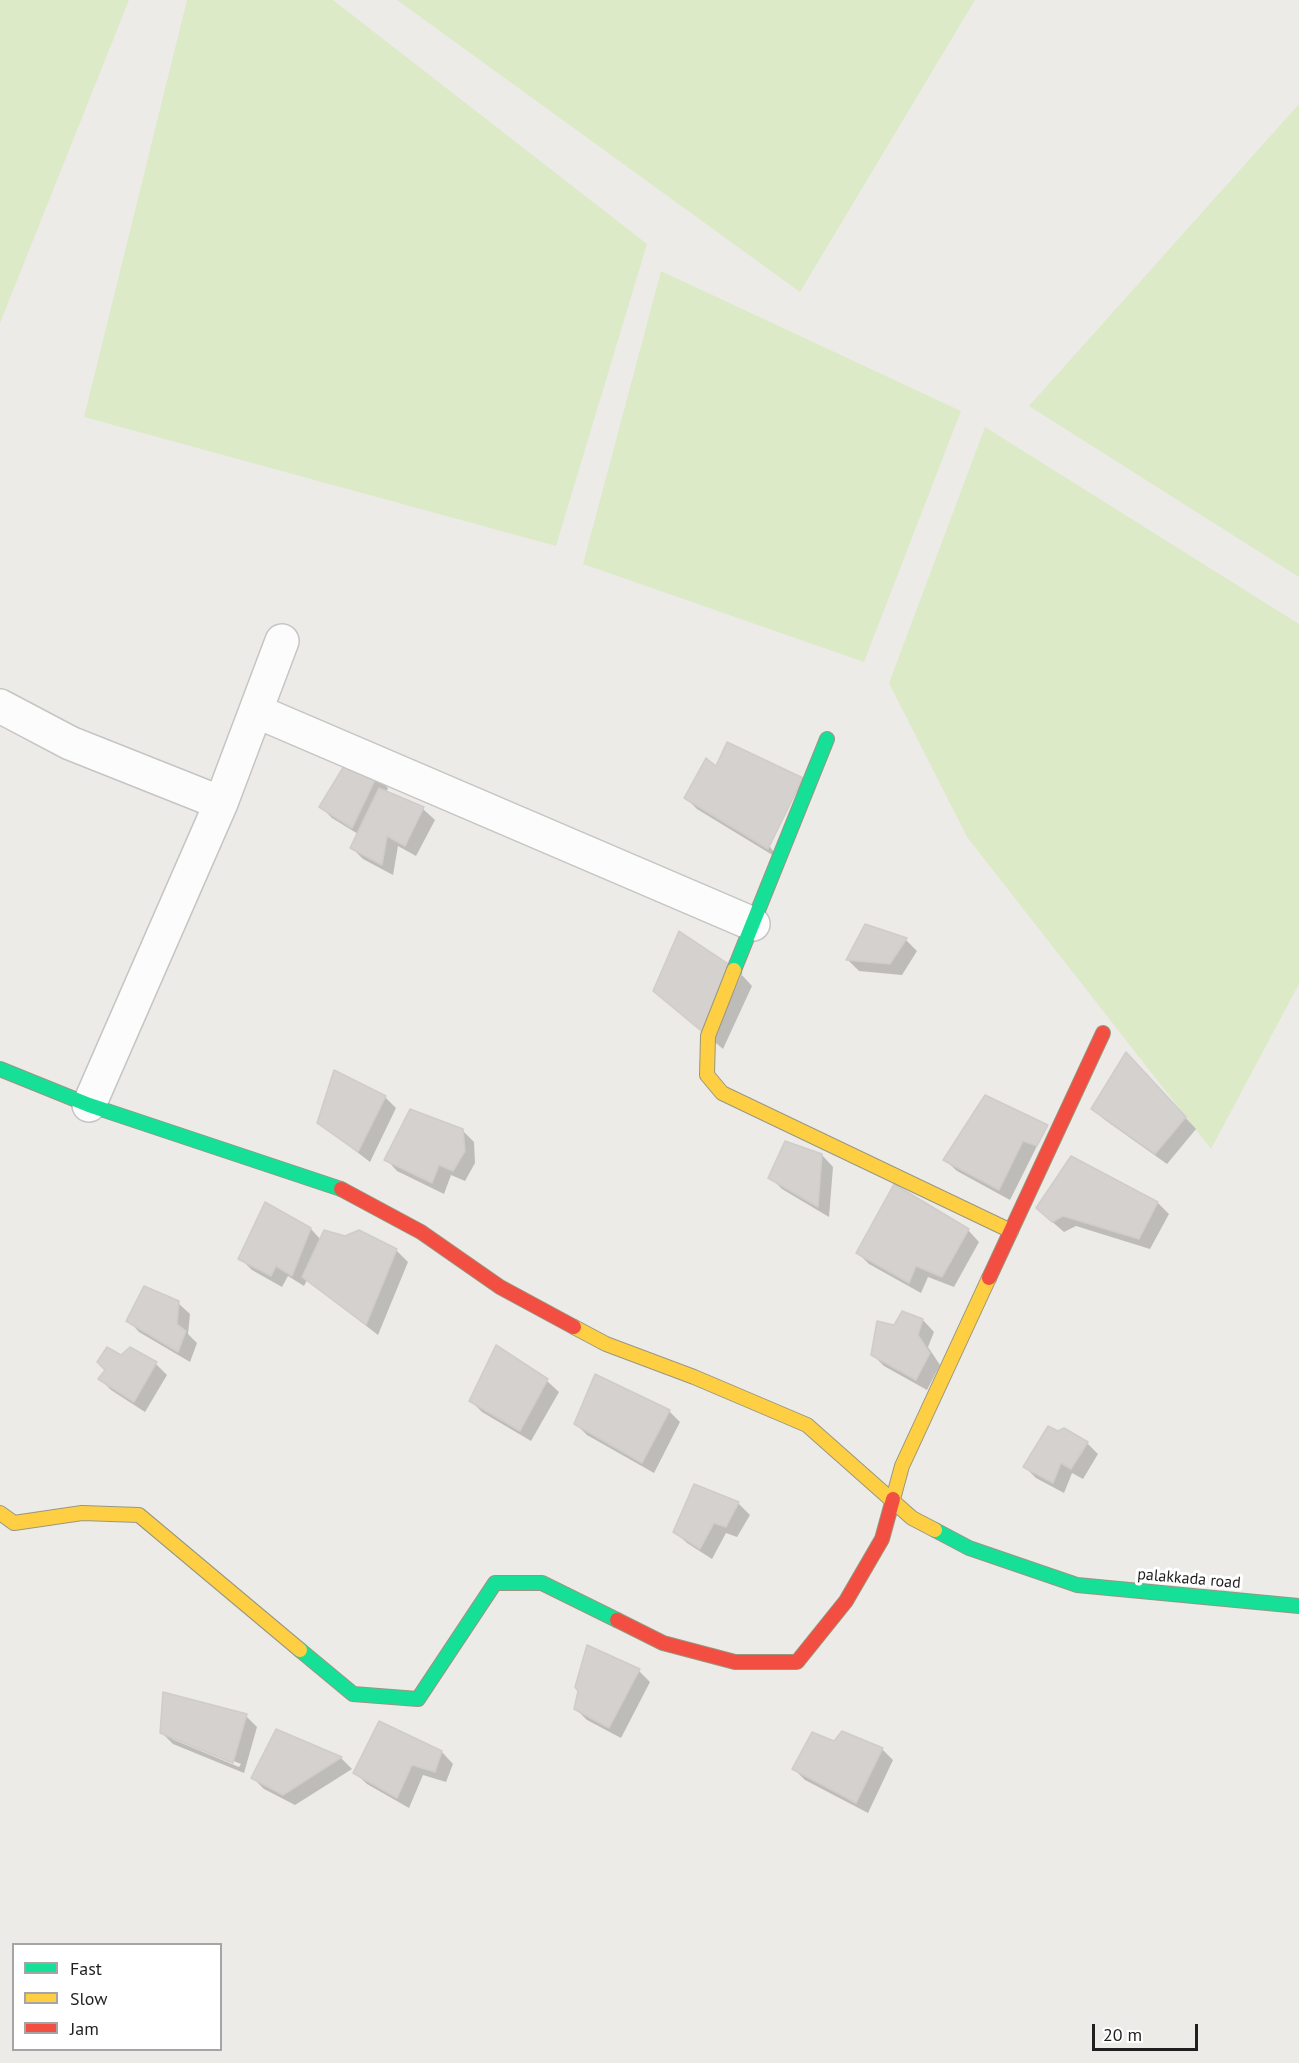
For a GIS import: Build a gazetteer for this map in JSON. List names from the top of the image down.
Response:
{
  "streets": {
    "street": ["palakkada road"]
  },
  "legend": ["Fast", "Slow", "Jam"],
  "scale_bar": "20 m"
}
